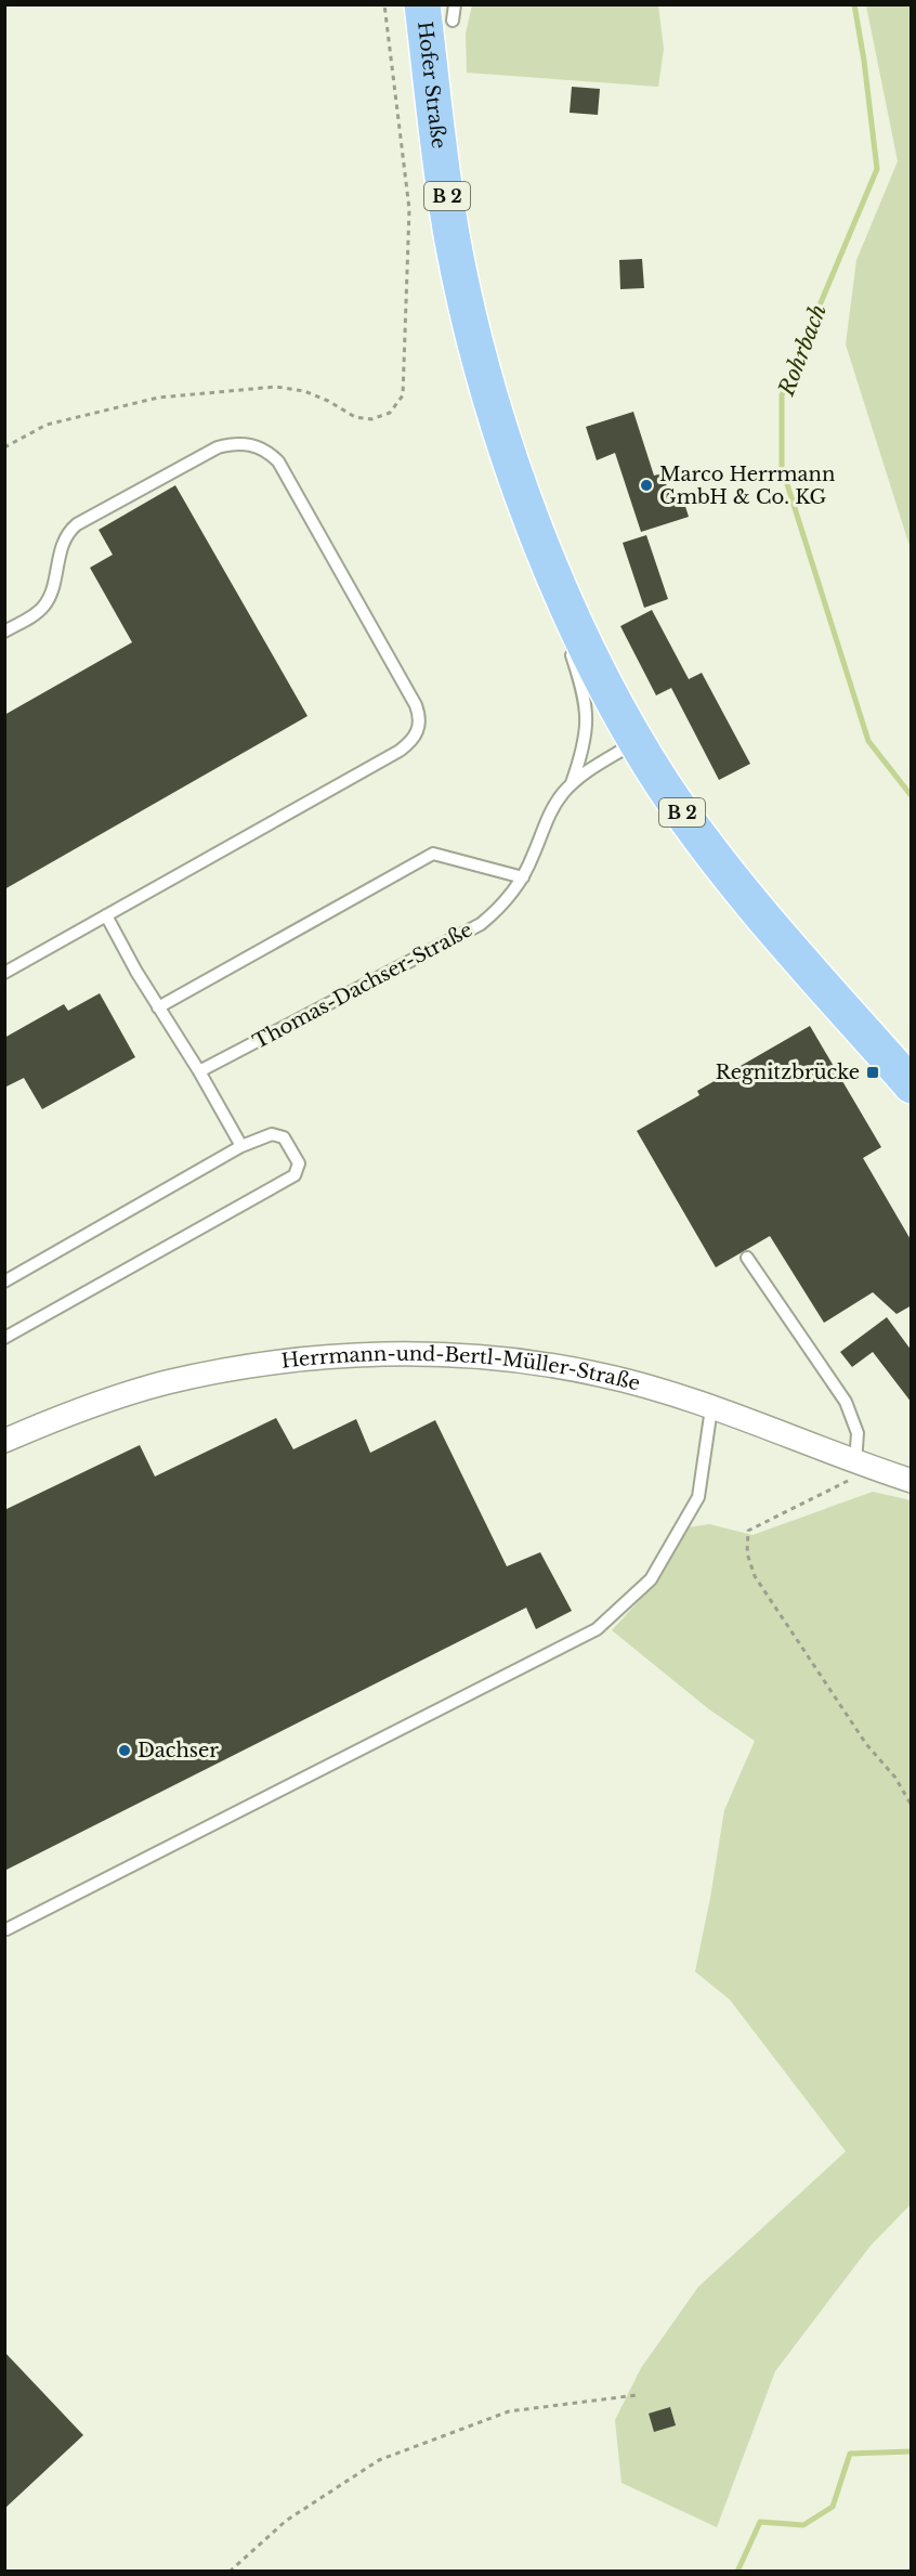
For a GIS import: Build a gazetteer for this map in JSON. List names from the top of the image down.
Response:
{
  "streets": {
    "main road": ["Hofer Straße", "B 2"],
    "street": ["Herrmann-und-Bertl-Müller-Straße"],
    "lane": ["Thomas-Dachser-Straße"]
  },
  "crossings": [
    ["Hofer Straße", "B 2"]
  ],
  "water": ["Rohrbach"],
  "places": {
    "other": ["Marco Herrmann GmbH & Co. KG", "Dachser"],
    "transit": ["Regnitzbrücke"]
  }
}
